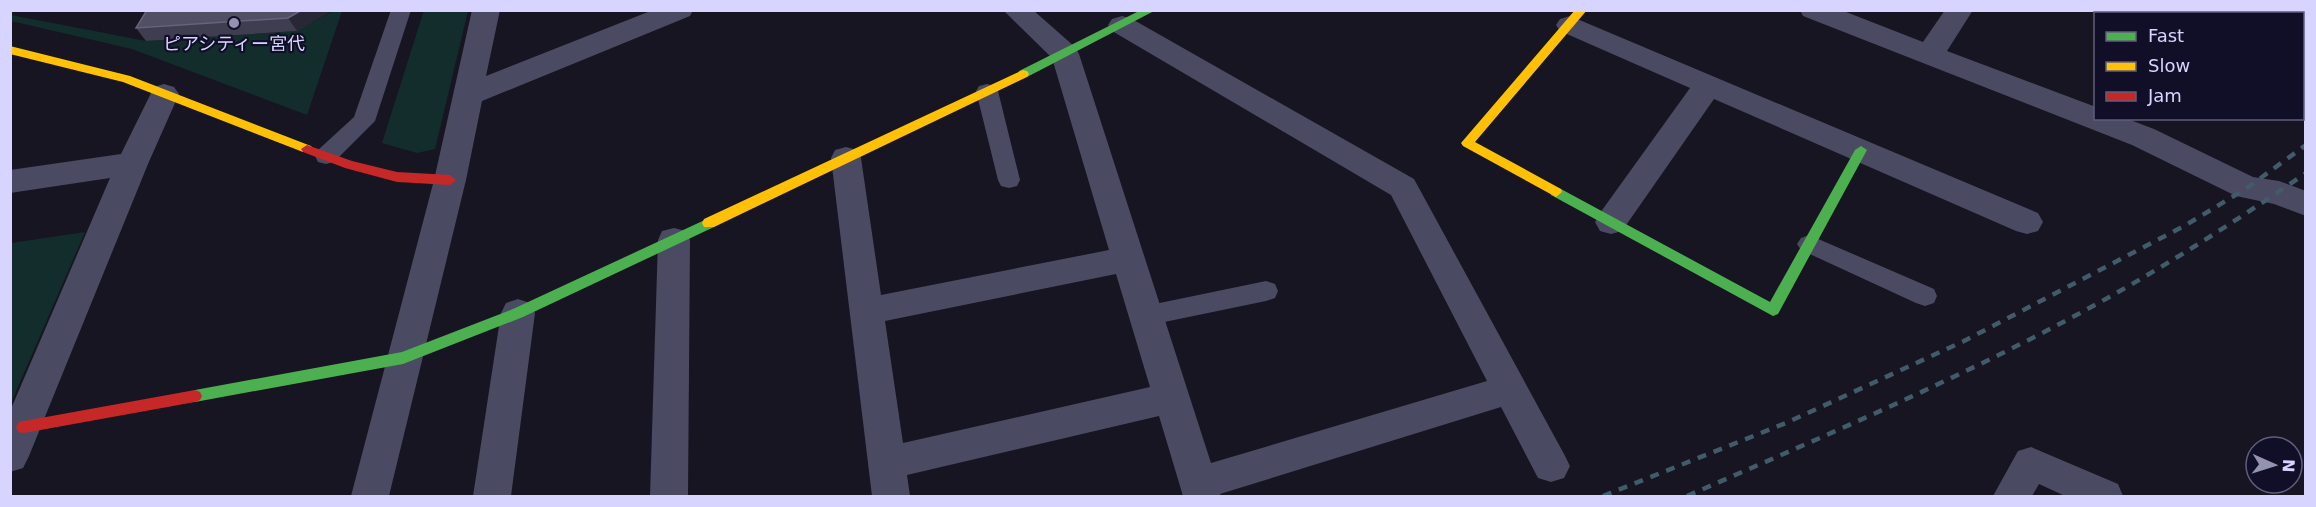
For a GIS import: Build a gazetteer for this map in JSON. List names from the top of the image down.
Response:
{
  "places": ["ピアシティー宮代"],
  "legend": ["Fast", "Slow", "Jam"],
  "north": "right"
}
